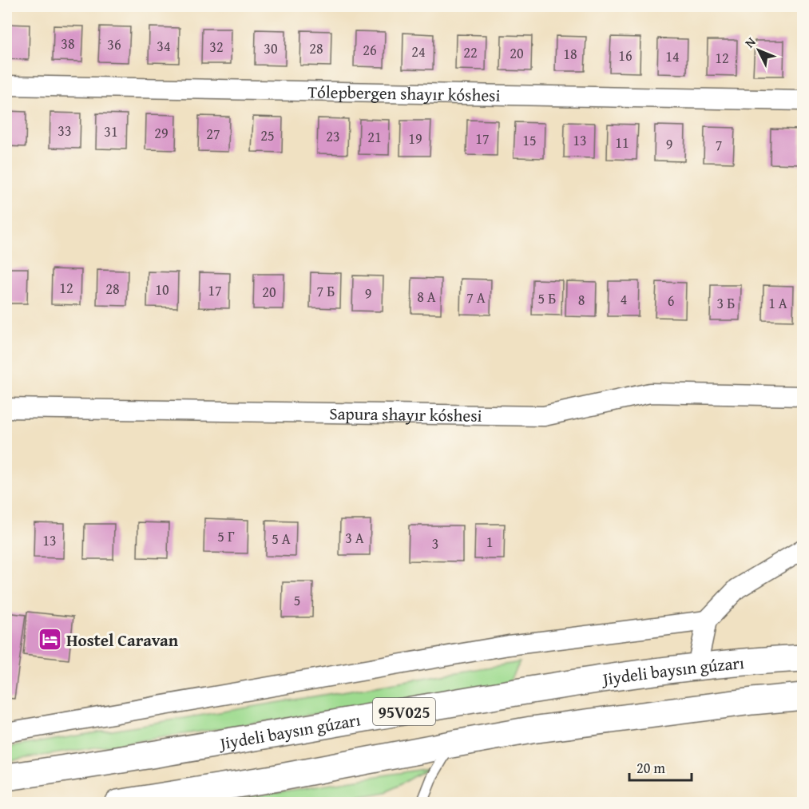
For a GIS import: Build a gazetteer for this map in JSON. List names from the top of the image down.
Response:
{
  "streets": {
    "main road": ["Jiydeli baysın gúzarı", "95V025"],
    "street": ["Tólepbergen shayır kóshesi", "Sapura shayır kóshesi"]
  },
  "places": {
    "hotel": ["Hostel Caravan"]
  },
  "house_numbers": [
    "38",
    "36",
    "34",
    "32",
    "30",
    "28",
    "26",
    "24",
    "22",
    "20",
    "18",
    "16",
    "14",
    "12",
    "33",
    "31",
    "29",
    "27",
    "25",
    "23",
    "21",
    "19",
    "17",
    "15",
    "13",
    "11",
    "9",
    "7",
    "12",
    "28",
    "10",
    "17",
    "7 Б",
    "20",
    "9",
    "8 А",
    "7 А",
    "5 Б",
    "4",
    "8",
    "6",
    "3 Б",
    "1 А",
    "5 Г",
    "3 А",
    "5 А",
    "13",
    "1",
    "3",
    "5"
  ],
  "scale_bar": "20 m",
  "north": "top left"
}
